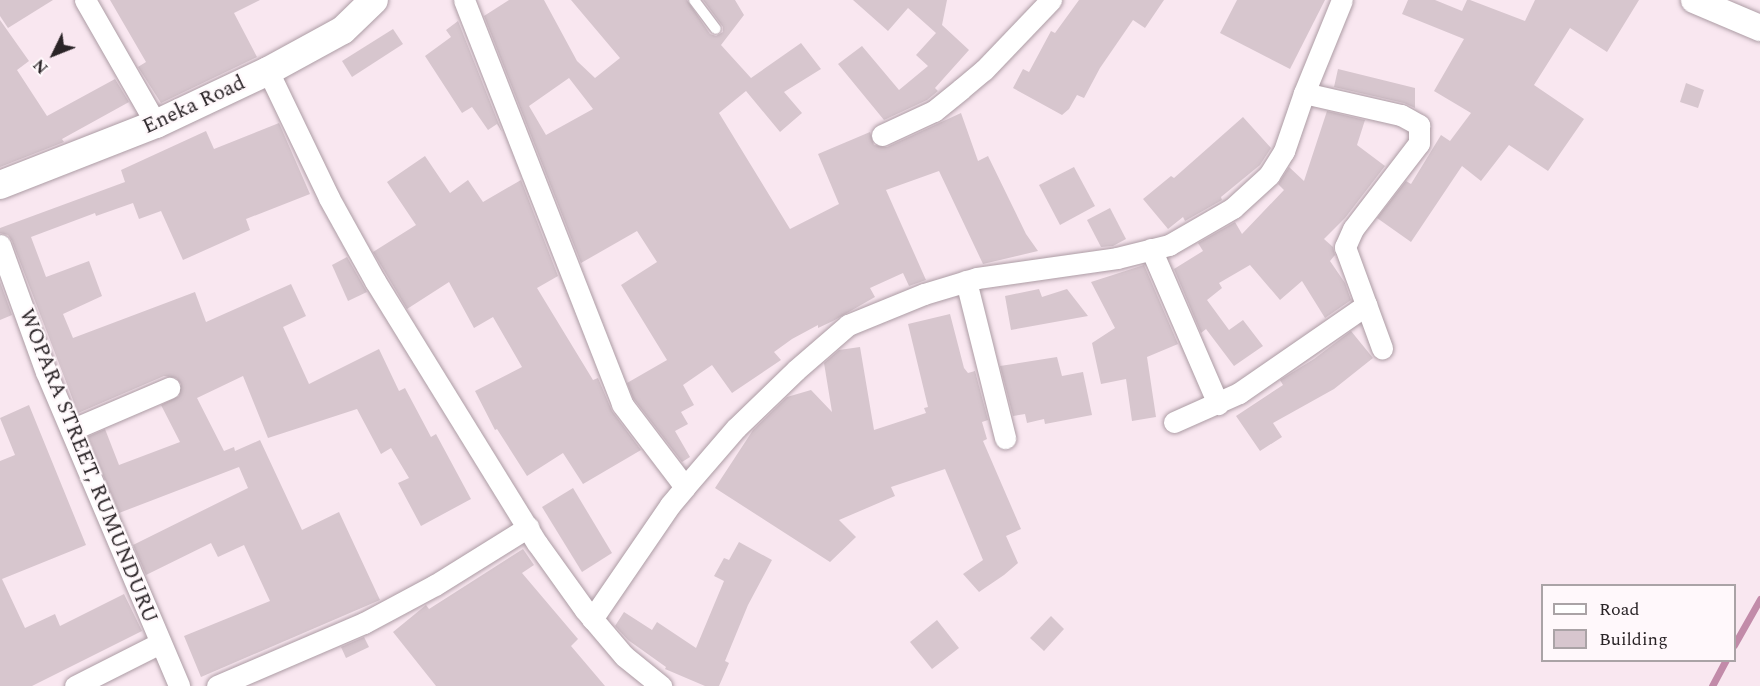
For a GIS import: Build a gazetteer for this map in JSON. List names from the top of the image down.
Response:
{
  "streets": {
    "main road": ["Eneka Road"],
    "street": ["WOPARA STREET, RUMUNDURU"]
  },
  "legend": ["Road", "Building"],
  "north": "bottom left"
}
